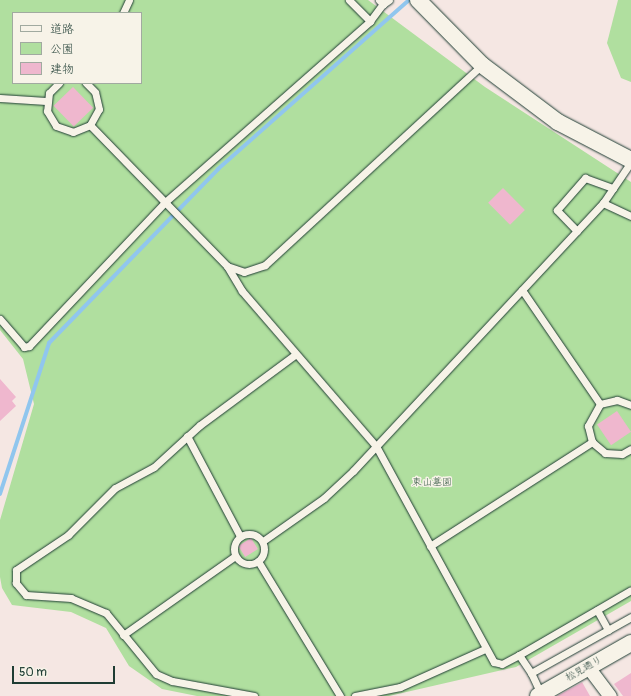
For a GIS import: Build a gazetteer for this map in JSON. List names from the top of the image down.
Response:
{
  "streets": {
    "street": ["松見通り"]
  },
  "parks": ["東山墓園"],
  "legend": ["道路", "公園", "建物"],
  "scale_bar": "50 m"
}
